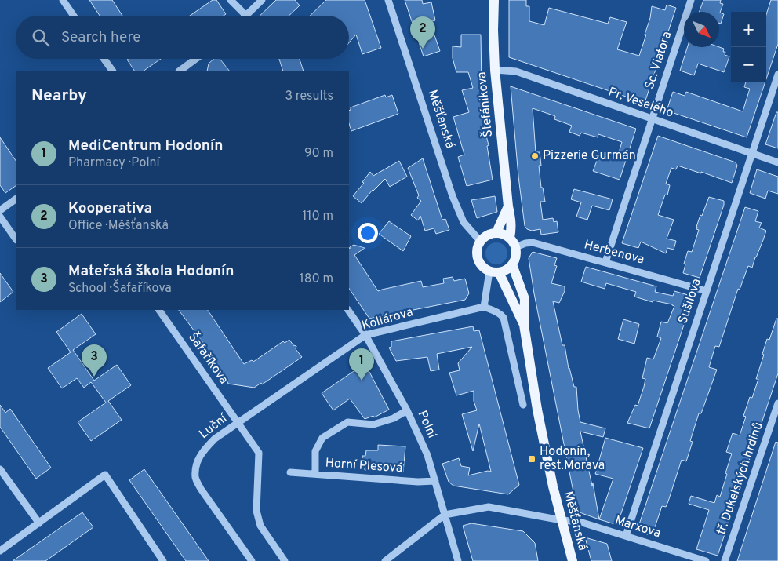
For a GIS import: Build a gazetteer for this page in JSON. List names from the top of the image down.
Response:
{
  "streets": {
    "main road": ["Štefánikova", "Měšťanská"],
    "street": [
      "Sc. Viatora",
      "Pr. Veselého",
      "Herbenova",
      "Sušilova",
      "Kollárova",
      "Šafaříkova",
      "Polní",
      "Luční",
      "Horní Plesová",
      "tř. Dukelských hrdinů",
      "Marxova"
    ]
  },
  "crossings": [
    ["Sc. Viatora", "Pr. Veselého"],
    ["Sc. Viatora", "Herbenova"],
    ["Pr. Veselého", "Štefánikova"],
    ["Pr. Veselého", "Sušilova"],
    ["Štefánikova", "Měšťanská"],
    ["Štefánikova", "Herbenova"],
    ["Měšťanská", "Herbenova"],
    ["Měšťanská", "Marxova"],
    ["Herbenova", "Sušilova"],
    ["Sušilova", "Marxova"],
    ["Kollárova", "Šafaříkova"],
    ["Kollárova", "Polní"],
    ["Kollárova", "Luční"],
    ["Šafaříkova", "Luční"],
    ["Polní", "Horní Plesová"]
  ],
  "places": {
    "other": ["Pizzerie Gurmán"],
    "transit": ["Hodonín, rest.Morava"]
  },
  "north": "bottom right",
  "page": {
    "map_buttons": ["+", "−"],
    "search": "Search here",
    "pins": ["2", "3", "1"],
    "heading": ["Nearby", "3 results"],
    "list": [
      {
        "mark": "1",
        "name": "MediCentrum Hodonín",
        "note": "Pharmacy · Polní",
        "value": "90 m"
      },
      {
        "mark": "2",
        "name": "Kooperativa",
        "note": "Office · Měšťanská",
        "value": "110 m"
      },
      {
        "mark": "3",
        "name": "Mateřská škola Hodonín",
        "note": "School · Šafaříkova",
        "value": "180 m"
      }
    ]
  }
}
